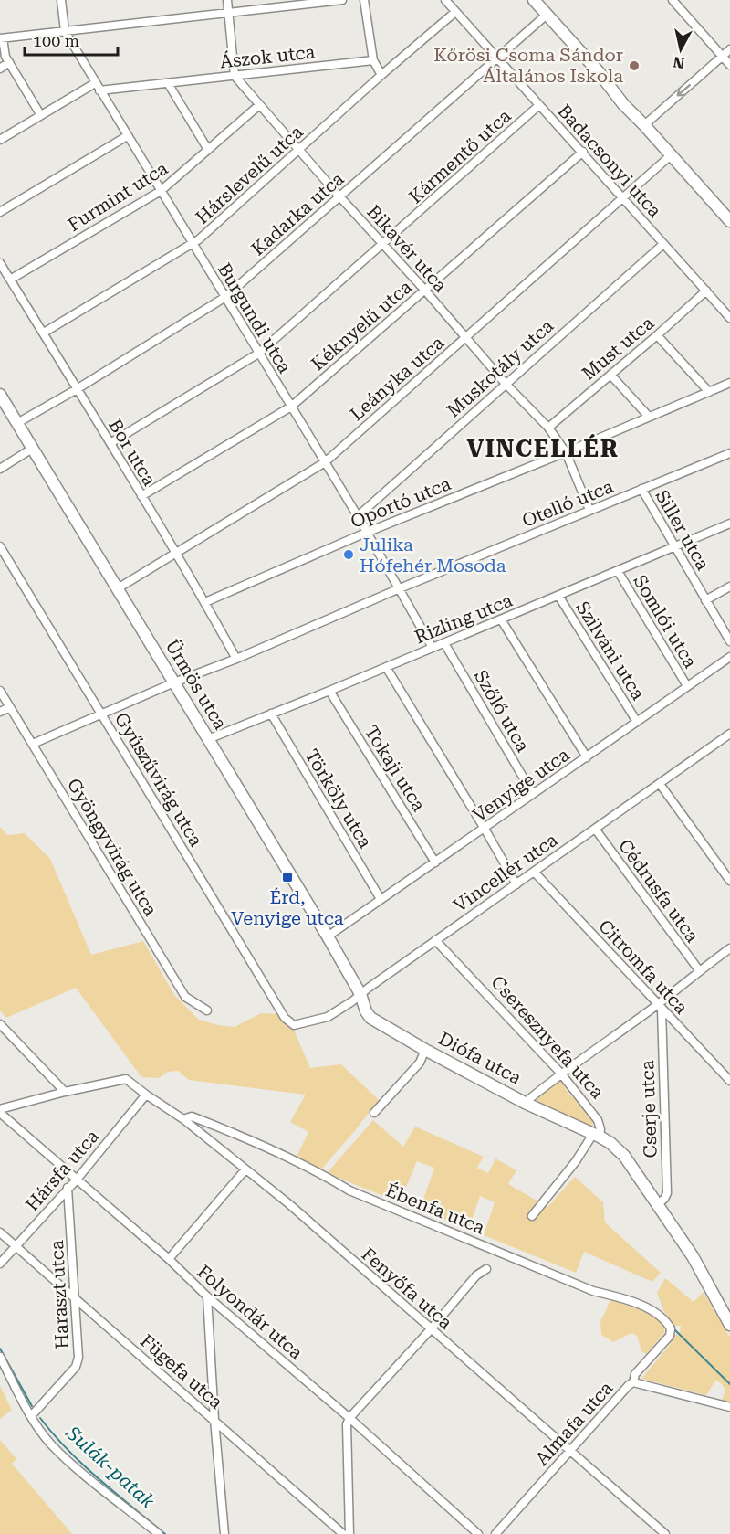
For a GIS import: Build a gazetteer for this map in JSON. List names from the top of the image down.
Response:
{
  "streets": {
    "street": [
      "Ászok utca",
      "Kármentő utca",
      "Badacsonyi utca",
      "Hárslevelű utca",
      "Furmint utca",
      "Kadarka utca",
      "Bikavér utca",
      "Burgundi utca",
      "Kéknyelű utca",
      "Must utca",
      "Muskotály utca",
      "Leányka utca",
      "Bor utca",
      "Oportó utca",
      "Otelló utca",
      "Siller utca",
      "Rizling utca",
      "Somlói utca",
      "Szilváni utca",
      "Ürmös utca",
      "Szőlő utca",
      "Tokaji utca",
      "Gyűszűvirág utca",
      "Venyige utca",
      "Törköly utca",
      "Gyöngyvirág utca",
      "Vincellér utca",
      "Cédrusfa utca",
      "Citromfa utca",
      "Cseresznyefa utca",
      "Diófa utca",
      "Cserje utca",
      "Hársfa utca",
      "Ébenfa utca",
      "Fenyőfa utca",
      "Haraszt utca",
      "Folyondár utca",
      "Fügefa utca",
      "Almafa utca"
    ]
  },
  "crossings": [
    ["Ászok utca", "Bikavér utca"],
    ["Ászok utca", "Burgundi utca"],
    ["Kármentő utca", "Badacsonyi utca"],
    ["Kármentő utca", "Bikavér utca"],
    ["Kármentő utca", "Burgundi utca"],
    ["Kármentő utca", "Bor utca"],
    ["Badacsonyi utca", "Hárslevelű utca"],
    ["Badacsonyi utca", "Kadarka utca"],
    ["Badacsonyi utca", "Kéknyelű utca"],
    ["Badacsonyi utca", "Must utca"],
    ["Badacsonyi utca", "Muskotály utca"],
    ["Badacsonyi utca", "Leányka utca"],
    ["Hárslevelű utca", "Bikavér utca"],
    ["Hárslevelű utca", "Burgundi utca"],
    ["Hárslevelű utca", "Bor utca"],
    ["Furmint utca", "Bikavér utca"],
    ["Furmint utca", "Burgundi utca"],
    ["Furmint utca", "Bor utca"],
    ["Kadarka utca", "Bikavér utca"],
    ["Kadarka utca", "Burgundi utca"],
    ["Kadarka utca", "Bor utca"],
    ["Kadarka utca", "Ürmös utca"],
    ["Bikavér utca", "Kéknyelű utca"],
    ["Bikavér utca", "Must utca"],
    ["Bikavér utca", "Muskotály utca"],
    ["Bikavér utca", "Leányka utca"],
    ["Bikavér utca", "Oportó utca"],
    ["Bikavér utca", "Otelló utca"],
    ["Burgundi utca", "Kéknyelű utca"],
    ["Burgundi utca", "Muskotály utca"],
    ["Burgundi utca", "Leányka utca"],
    ["Burgundi utca", "Oportó utca"],
    ["Burgundi utca", "Otelló utca"],
    ["Burgundi utca", "Rizling utca"],
    ["Kéknyelű utca", "Bor utca"],
    ["Leányka utca", "Bor utca"],
    ["Leányka utca", "Ürmös utca"],
    ["Bor utca", "Oportó utca"],
    ["Bor utca", "Otelló utca"],
    ["Otelló utca", "Siller utca"],
    ["Otelló utca", "Ürmös utca"],
    ["Otelló utca", "Gyűszűvirág utca"],
    ["Otelló utca", "Gyöngyvirág utca"],
    ["Siller utca", "Rizling utca"],
    ["Rizling utca", "Somlói utca"],
    ["Rizling utca", "Szilváni utca"],
    ["Rizling utca", "Ürmös utca"],
    ["Rizling utca", "Szőlő utca"],
    ["Rizling utca", "Tokaji utca"],
    ["Rizling utca", "Törköly utca"],
    ["Somlói utca", "Venyige utca"],
    ["Szilváni utca", "Venyige utca"],
    ["Ürmös utca", "Venyige utca"],
    ["Ürmös utca", "Vincellér utca"],
    ["Ürmös utca", "Diófa utca"],
    ["Szőlő utca", "Venyige utca"],
    ["Tokaji utca", "Venyige utca"],
    ["Gyűszűvirág utca", "Vincellér utca"],
    ["Venyige utca", "Törköly utca"],
    ["Vincellér utca", "Cédrusfa utca"],
    ["Vincellér utca", "Citromfa utca"],
    ["Vincellér utca", "Cseresznyefa utca"],
    ["Vincellér utca", "Diófa utca"],
    ["Citromfa utca", "Cserje utca"],
    ["Cseresznyefa utca", "Diófa utca"],
    ["Hársfa utca", "Fenyőfa utca"],
    ["Hársfa utca", "Haraszt utca"],
    ["Hársfa utca", "Folyondár utca"],
    ["Hársfa utca", "Fügefa utca"],
    ["Ébenfa utca", "Fenyőfa utca"],
    ["Ébenfa utca", "Almafa utca"],
    ["Fenyőfa utca", "Almafa utca"],
    ["Haraszt utca", "Fügefa utca"]
  ],
  "districts": ["VINCELLÉR"],
  "water": ["Sulák-patak"],
  "places": {
    "other": ["Kőrösi Csoma Sándor Általános Iskola", "Julika Hófehér Mosoda"],
    "transit": ["Érd, Venyige utca"]
  },
  "scale_bar": "100 m",
  "north": "bottom"
}
